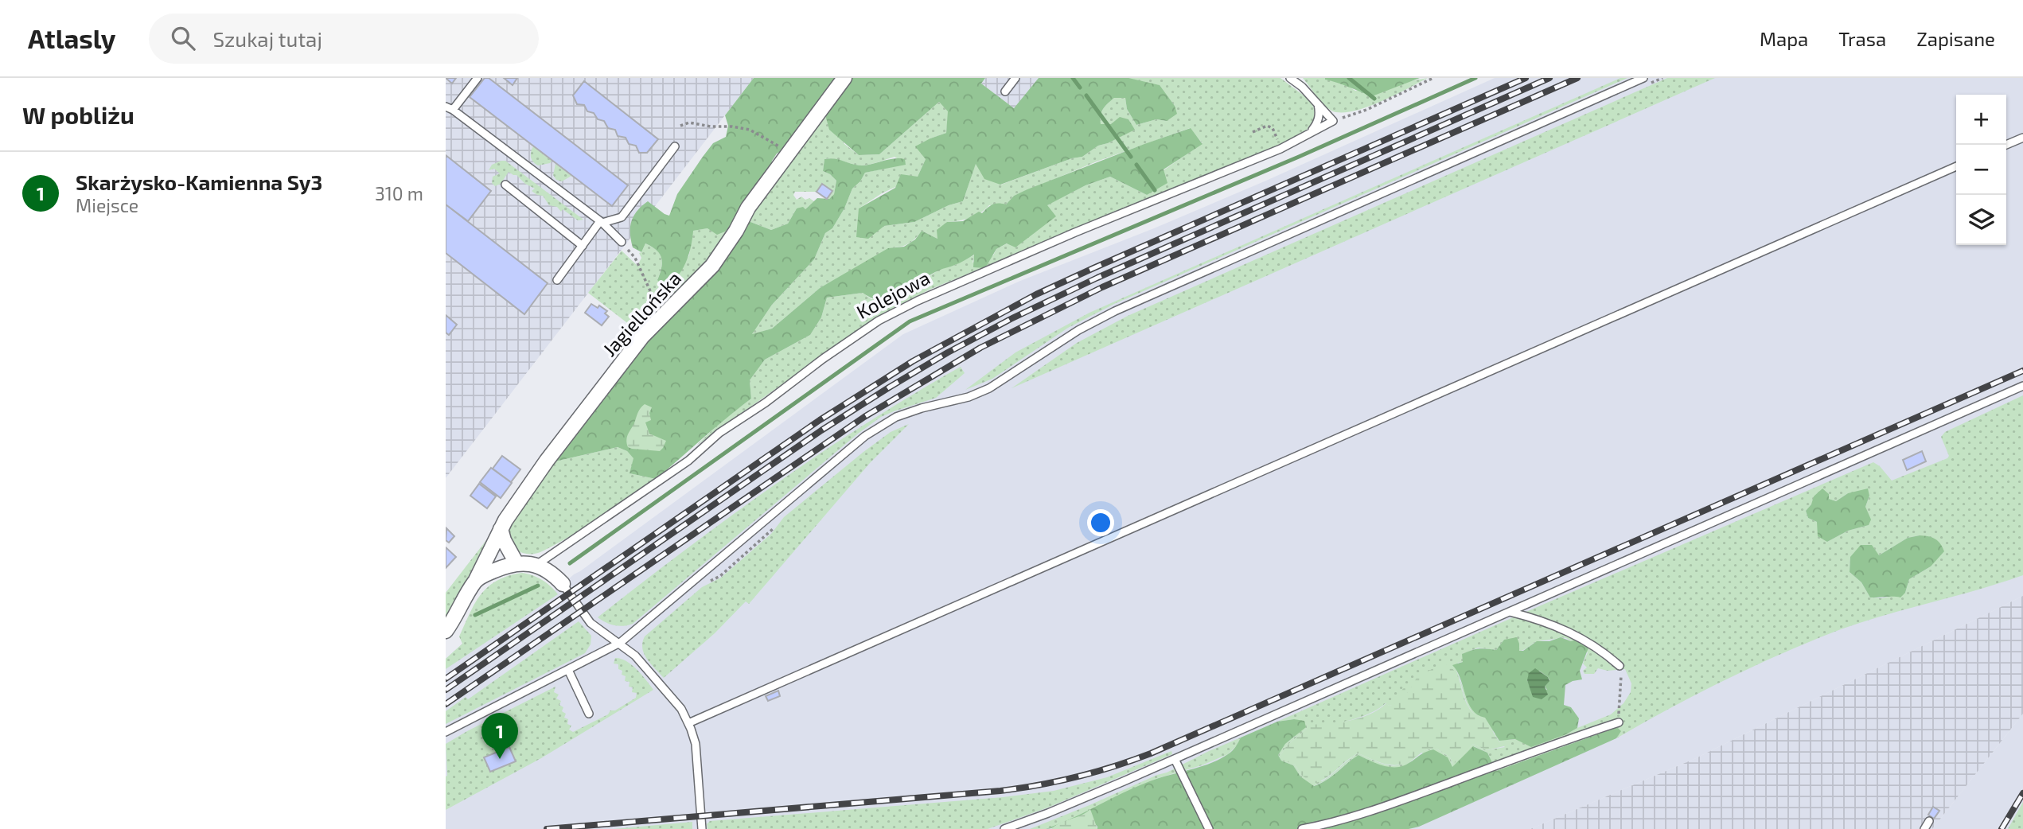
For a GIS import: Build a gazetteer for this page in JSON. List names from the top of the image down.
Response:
{
  "streets": {
    "street": ["Jagiellońska"],
    "lane": ["Kolejowa"]
  },
  "page": {
    "header": "Atlasly",
    "search": "Szukaj tutaj",
    "nav": ["Mapa", "Trasa", "Zapisane"],
    "heading": "W pobliżu",
    "map_buttons": ["+", "−"],
    "list": [
      {
        "mark": "1",
        "name": "Skarżysko-Kamienna Sy3",
        "note": "Miejsce",
        "value": "310 m"
      }
    ],
    "pins": "1"
  }
}
